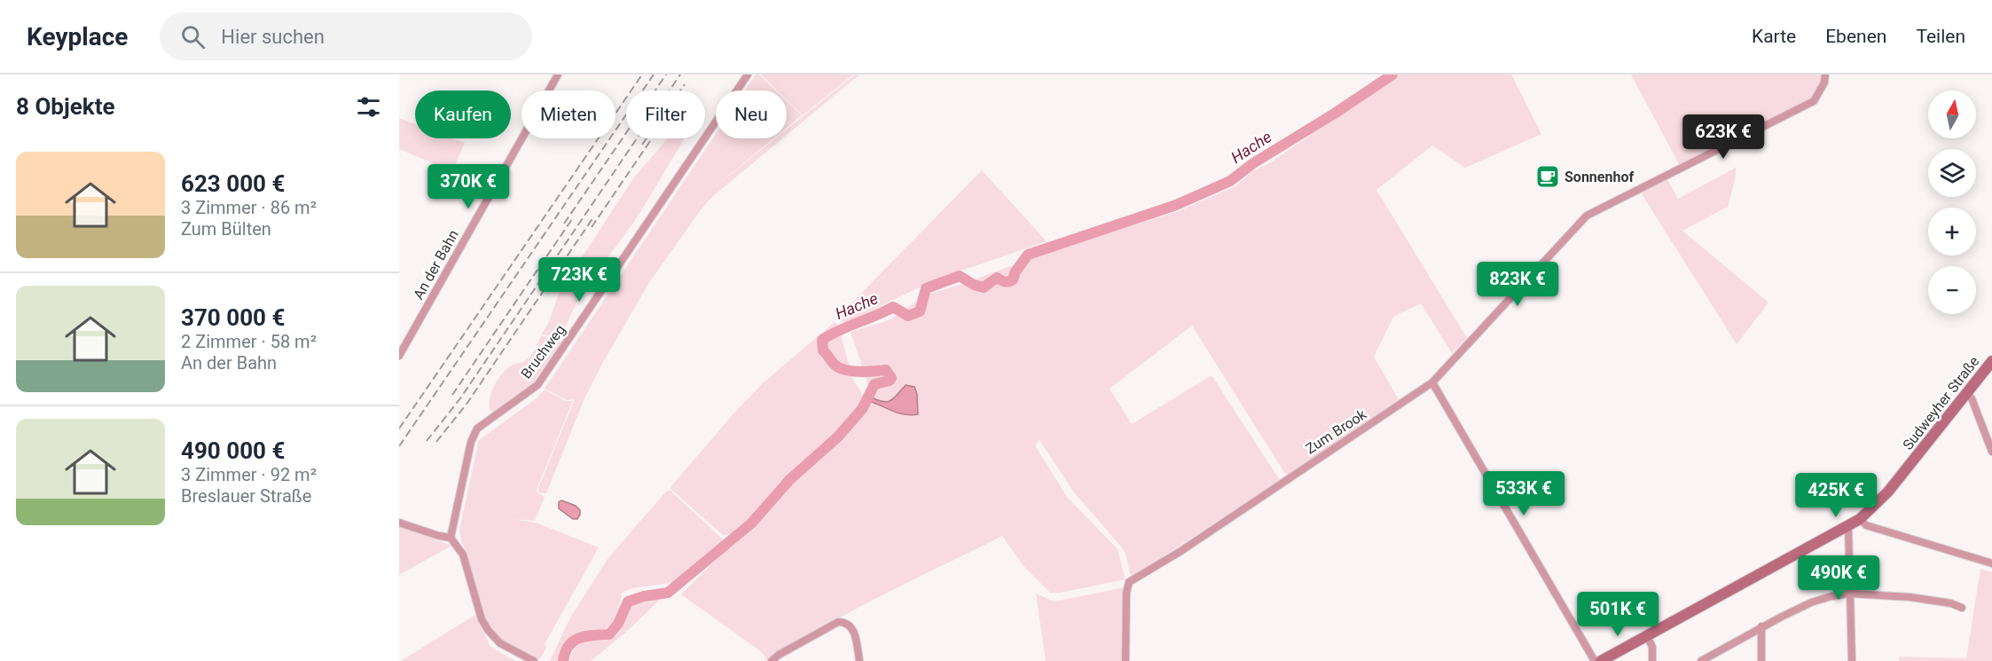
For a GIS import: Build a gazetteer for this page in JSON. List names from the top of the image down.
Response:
{
  "streets": {
    "main road": ["Sudweyher Straße"],
    "street": ["An der Bahn", "Bruchweg", "Zum Brook"]
  },
  "water": ["Hache"],
  "places": {
    "cafe": ["Sonnenhof"]
  },
  "north": "top",
  "page": {
    "header": "Keyplace",
    "search": "Hier suchen",
    "nav": ["Karte", "Ebenen", "Teilen"],
    "heading": "8 Objekte",
    "map_buttons": ["+", "−"],
    "chip": [
      "Kaufen",
      "Mieten",
      "Filter",
      "Neu"
    ],
    "price": [
      "623K €",
      "370K €",
      "723K €",
      "823K €",
      "533K €",
      "425K €",
      "490K €",
      "501K €"
    ],
    "list": [
      {
        "name": "623 000 €",
        "note": "3 Zimmer · 86 m² · Zum Bülten"
      },
      {
        "name": "370 000 €",
        "note": "2 Zimmer · 58 m² · An der Bahn"
      },
      {
        "name": "490 000 €",
        "note": "3 Zimmer · 92 m² · Breslauer Straße"
      }
    ]
  }
}
